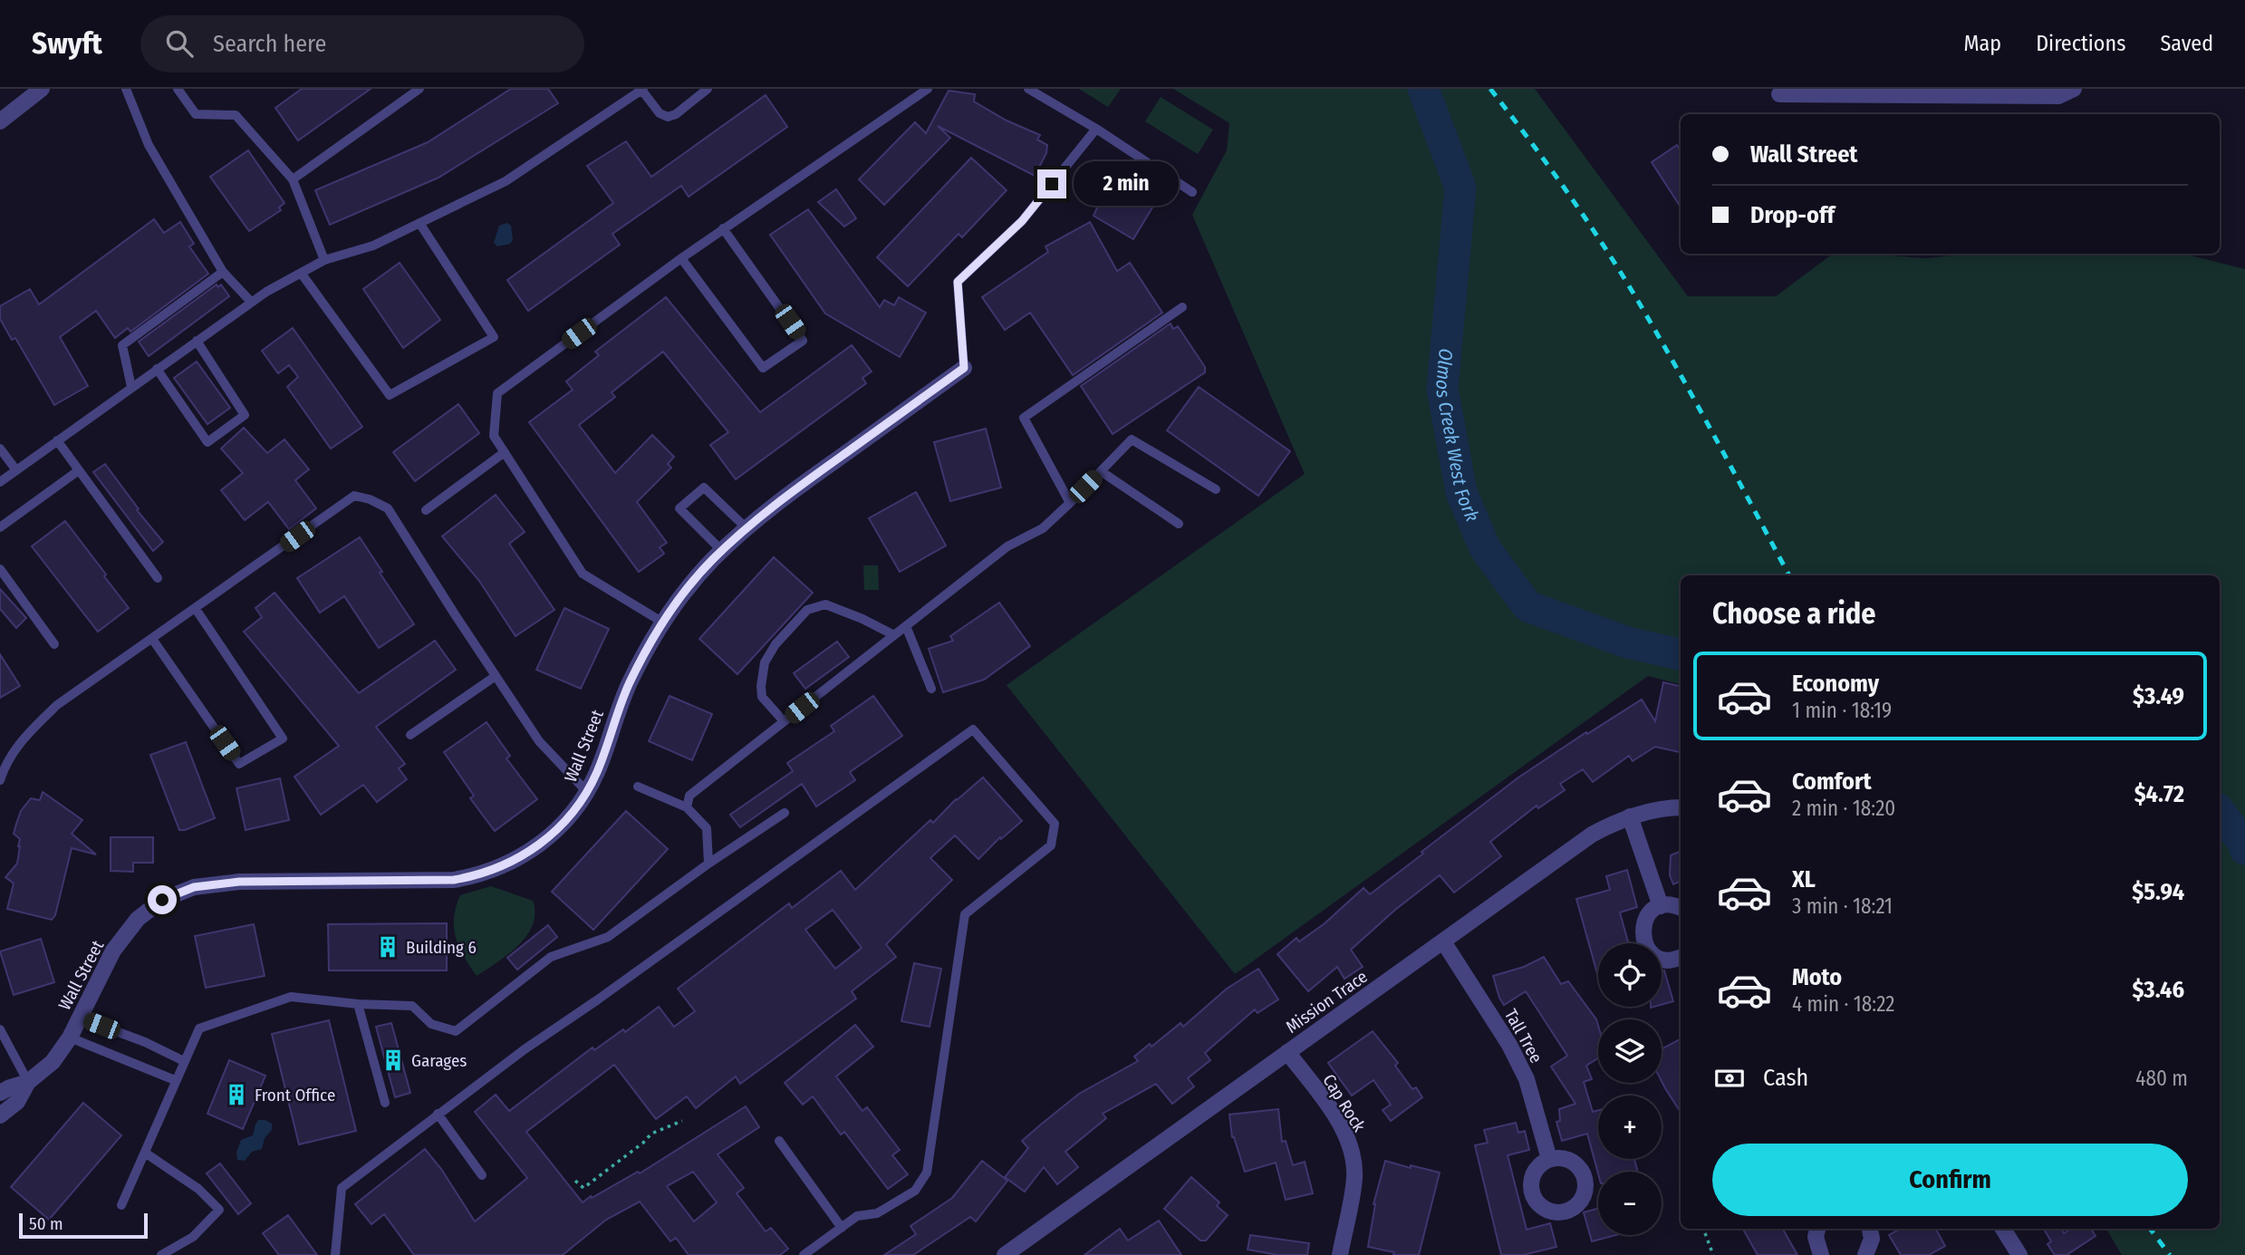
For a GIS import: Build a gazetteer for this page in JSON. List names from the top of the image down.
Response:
{
  "streets": {
    "street": [
      "Wall Street",
      "Mission Trace",
      "Tall Tree",
      "Cap Rock"
    ]
  },
  "crossings": [
    ["Mission Trace", "Tall Tree"],
    ["Mission Trace", "Cap Rock"]
  ],
  "water": ["Olmos Creek West Fork"],
  "places": {
    "building": ["Building 6", "Garages", "Front Office"]
  },
  "scale_bar": "50 m",
  "page": {
    "header": "Swyft",
    "search": "Search here",
    "nav": ["Map", "Directions", "Saved"],
    "banner": ["Wall Street", "Drop-off"],
    "bubble": "2 min",
    "heading": "Choose a ride",
    "list": [
      {
        "name": "Economy",
        "note": "1 min · 18:19",
        "value": "$3.49"
      },
      {
        "name": "Comfort",
        "note": "2 min · 18:20",
        "value": "$4.72"
      },
      {
        "name": "XL",
        "note": "3 min · 18:21",
        "value": "$5.94"
      },
      {
        "name": "Moto",
        "note": "4 min · 18:22",
        "value": "$3.46"
      }
    ],
    "map_buttons": ["+", "−"],
    "pay": ["Cash", "480 m"],
    "buttons": "Confirm",
    "scale": "50 m"
  }
}
